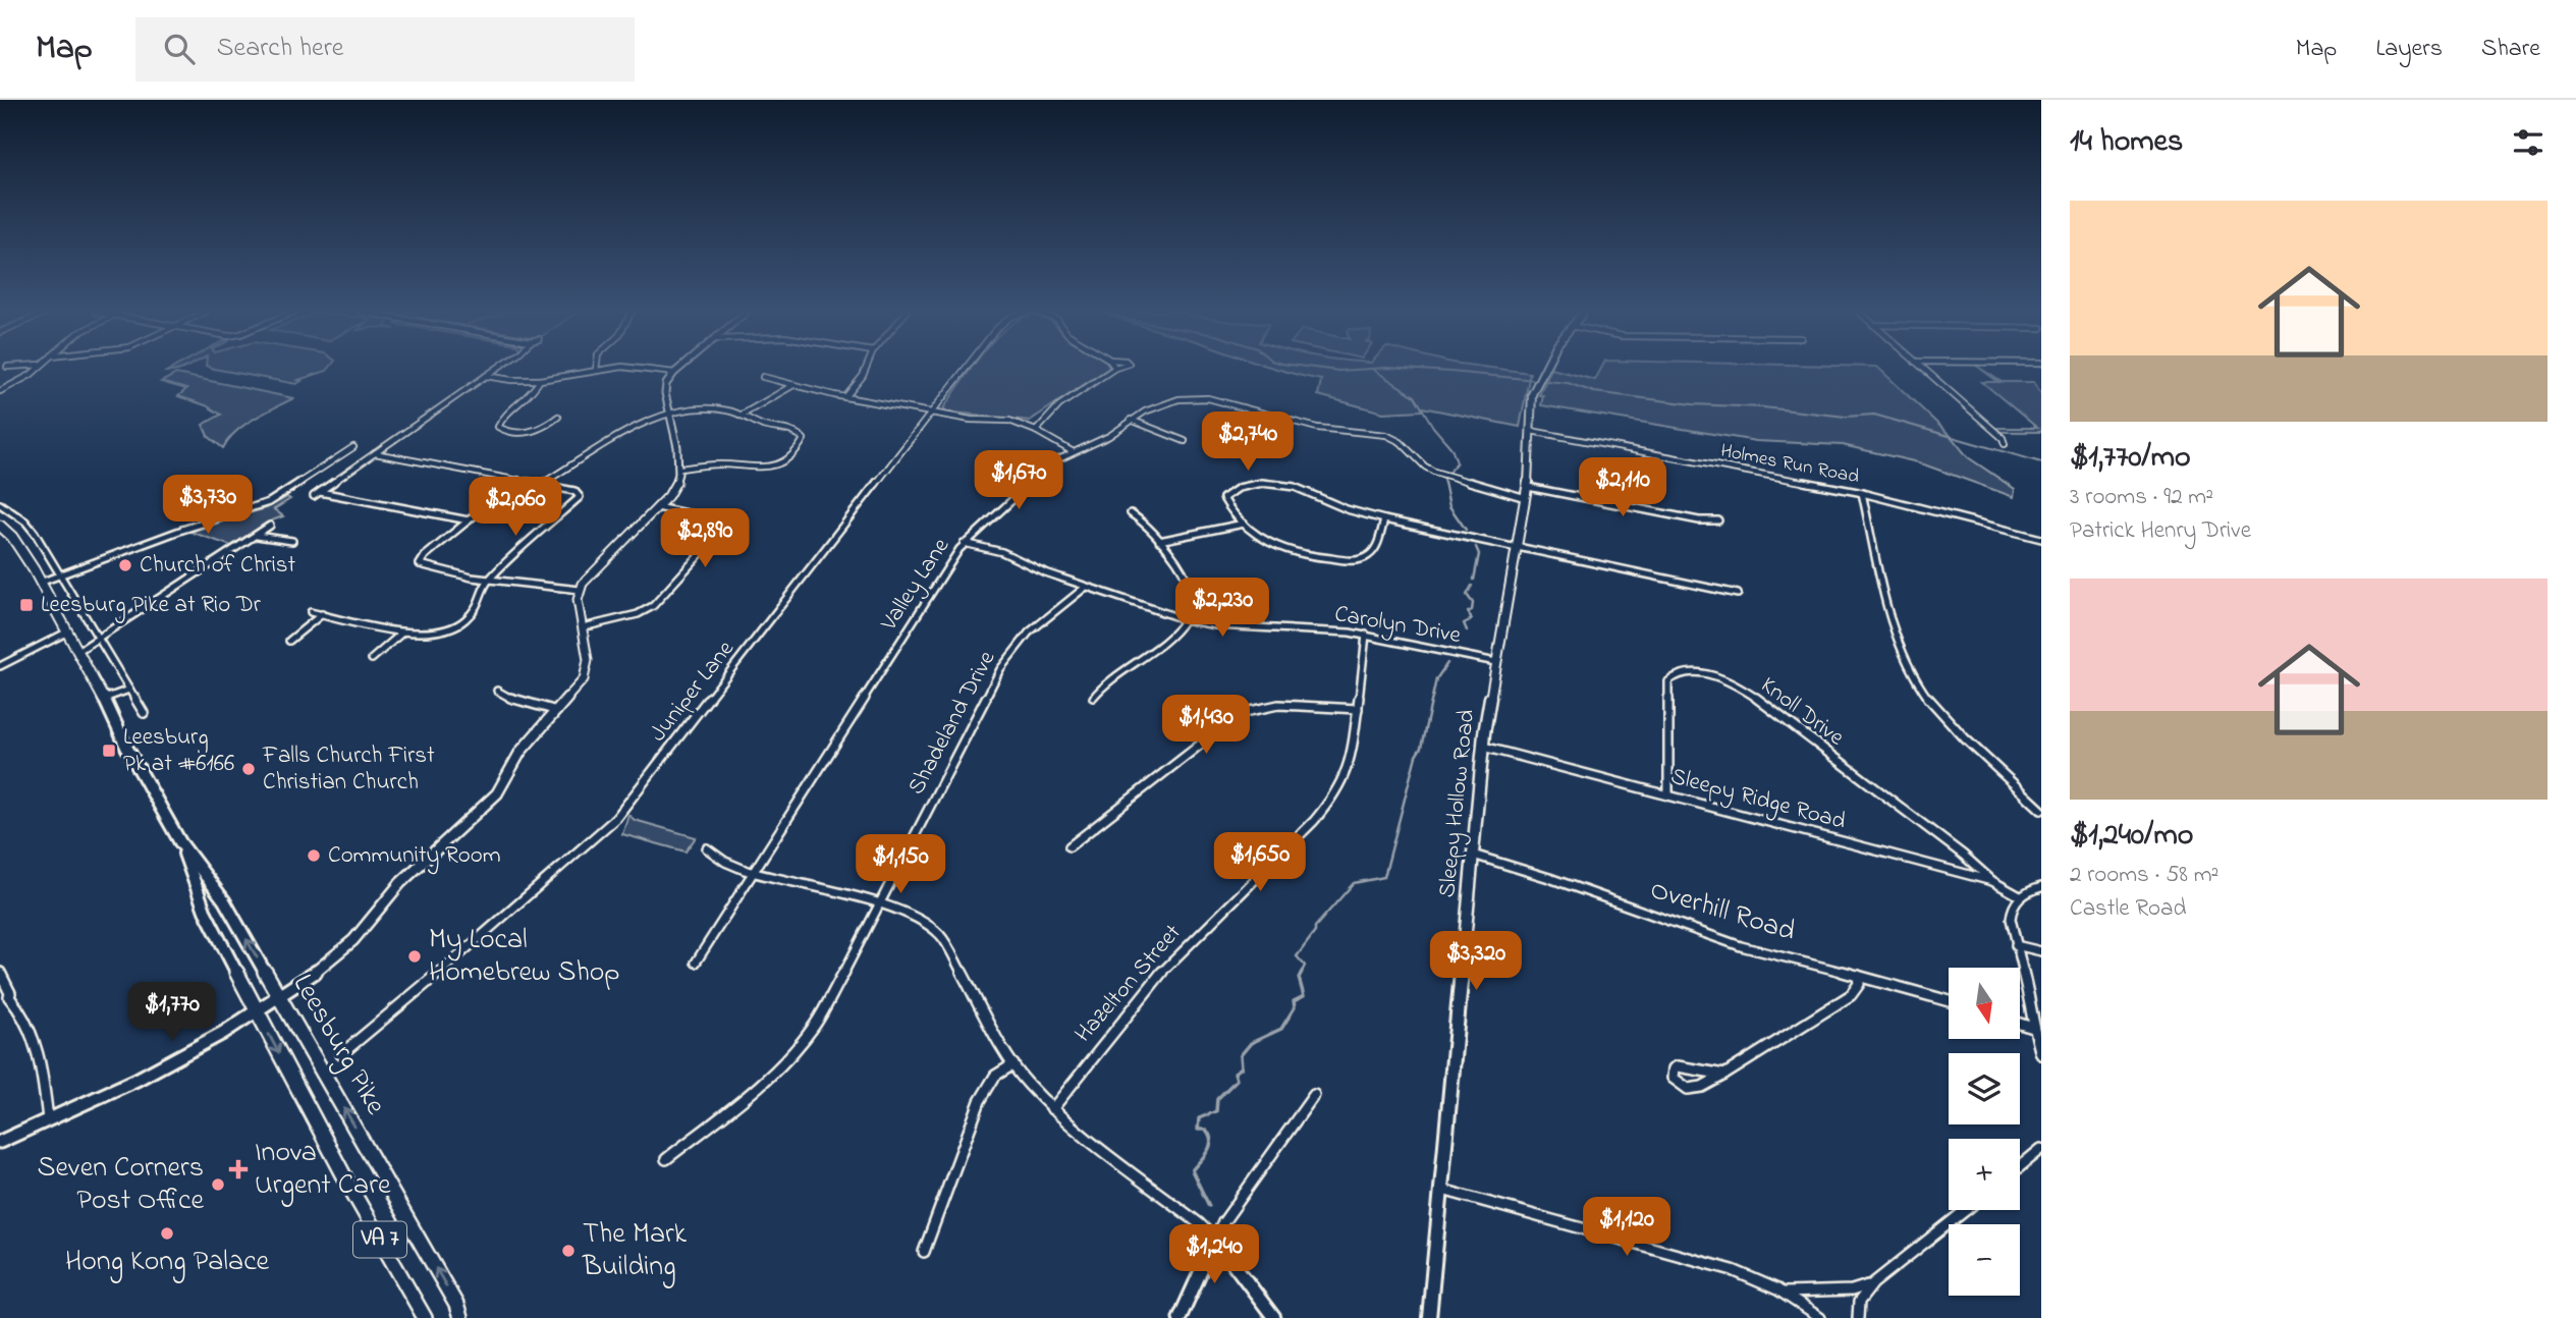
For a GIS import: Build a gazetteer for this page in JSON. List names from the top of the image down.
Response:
{
  "streets": {
    "main road": ["Sleepy Hollow Road", "Leesburg Pike", "VA 7"],
    "street": [
      "Holmes Run Road",
      "Valley Lane",
      "Carolyn Drive",
      "Juniper Lane",
      "Knoll Drive",
      "Shadeland Drive",
      "Sleepy Ridge Road",
      "Overhill Road",
      "Hazelton Street"
    ]
  },
  "crossings": [
    ["Holmes Run Road", "Sleepy Hollow Road"],
    ["Valley Lane", "Carolyn Drive"],
    ["Valley Lane", "Sleepy Hollow Road"],
    ["Carolyn Drive", "Shadeland Drive"],
    ["Carolyn Drive", "Sleepy Hollow Road"],
    ["Carolyn Drive", "Hazelton Street"],
    ["Knoll Drive", "Sleepy Ridge Road"],
    ["Sleepy Ridge Road", "Sleepy Hollow Road"],
    ["Sleepy Hollow Road", "Overhill Road"]
  ],
  "places": {
    "other": [
      "Church of Christ",
      "Falls Church First Christian Church",
      "Community Room",
      "My Local Homebrew Shop",
      "Seven Corners Post Office",
      "Hong Kong Palace",
      "The Mark Building"
    ],
    "transit": ["Leesburg Pike at Rio Dr", "Leesburg Pk at #6166"],
    "health": ["Inova Urgent Care"]
  },
  "north": "bottom",
  "page": {
    "header": "Map",
    "search": "Search here",
    "nav": ["Map", "Layers", "Share"],
    "heading": "14 homes",
    "list": [
      {
        "name": "$1,770/mo",
        "note": "3 rooms · 92 m² · Patrick Henry Drive"
      },
      {
        "name": "$1,240/mo",
        "note": "2 rooms · 58 m² · Castle Road"
      }
    ],
    "price": [
      "$2,740",
      "$1,670",
      "$2,110",
      "$3,730",
      "$2,060",
      "$2,890",
      "$2,230",
      "$1,430",
      "$1,650",
      "$1,150",
      "$3,320",
      "$1,770",
      "$1,120",
      "$1,240"
    ],
    "map_buttons": ["+", "−"]
  }
}
